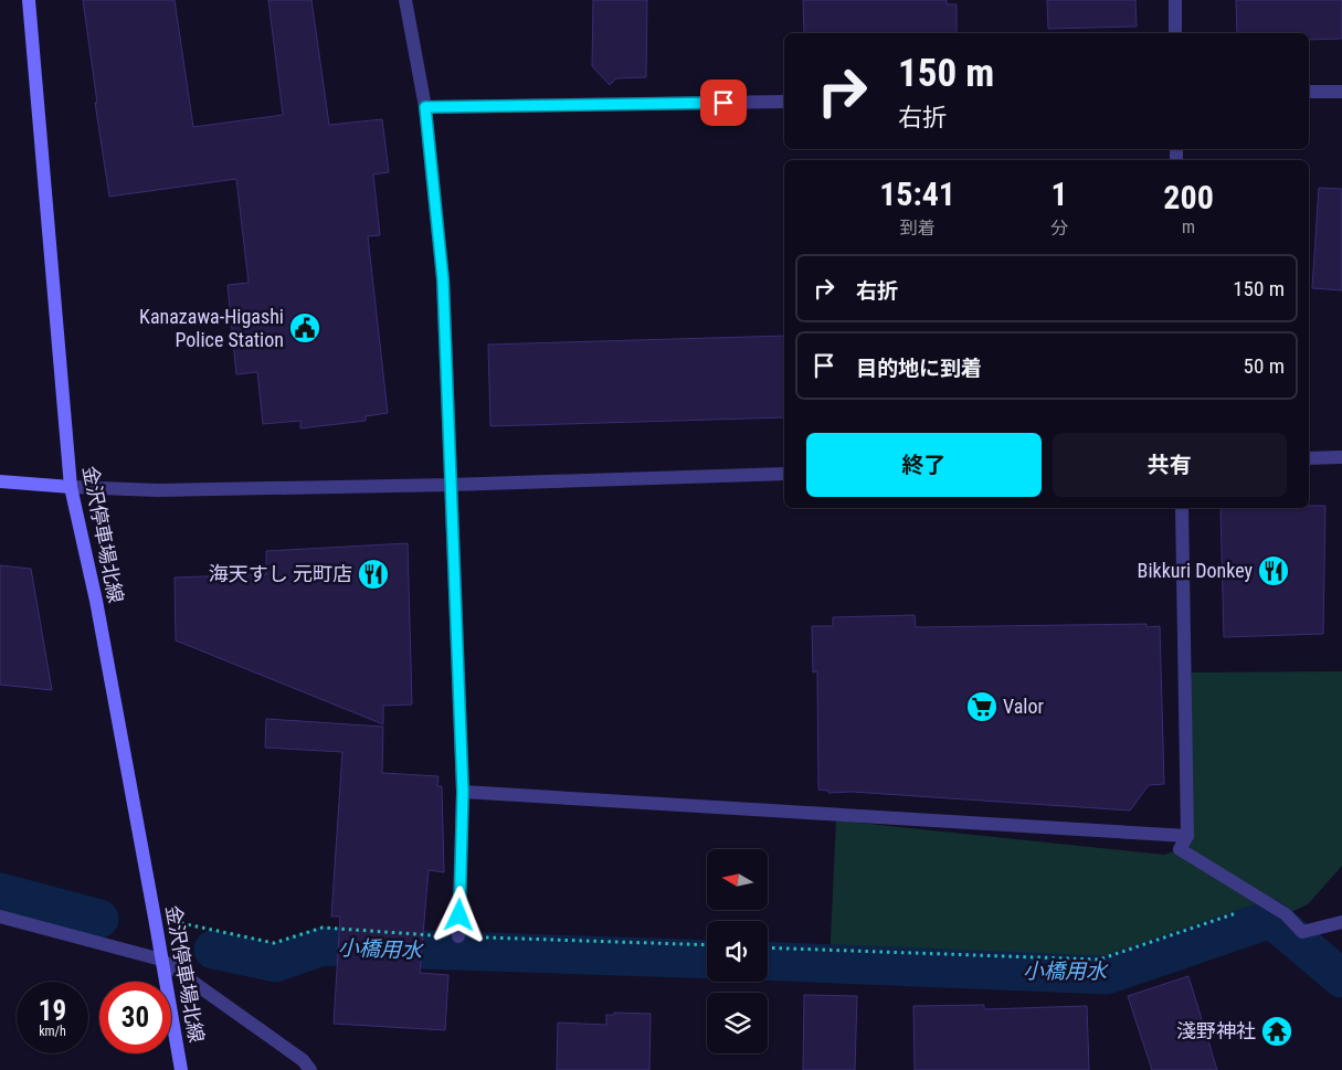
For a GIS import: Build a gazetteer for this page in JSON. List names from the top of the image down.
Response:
{
  "streets": {
    "main road": ["金沢停車場北線"]
  },
  "water": ["小橋用水"],
  "places": {
    "public building": ["Kanazawa-Higashi Police Station"],
    "restaurant": ["Bikkuri Donkey", "海天すし 元町店"],
    "supermarket": ["Valor"],
    "temple": ["淺野神社"]
  },
  "north": "left",
  "page": {
    "turn": ["150 m", "右折"],
    "eta": [
      "15:41",
      "到着",
      "1",
      "分",
      "200",
      "m"
    ],
    "list": [
      {
        "name": "右折",
        "value": "150 m"
      },
      {
        "name": "目的地に到着",
        "value": "50 m"
      }
    ],
    "buttons": ["終了", "共有"],
    "speed": "19 km/h",
    "limit": "30"
  }
}
